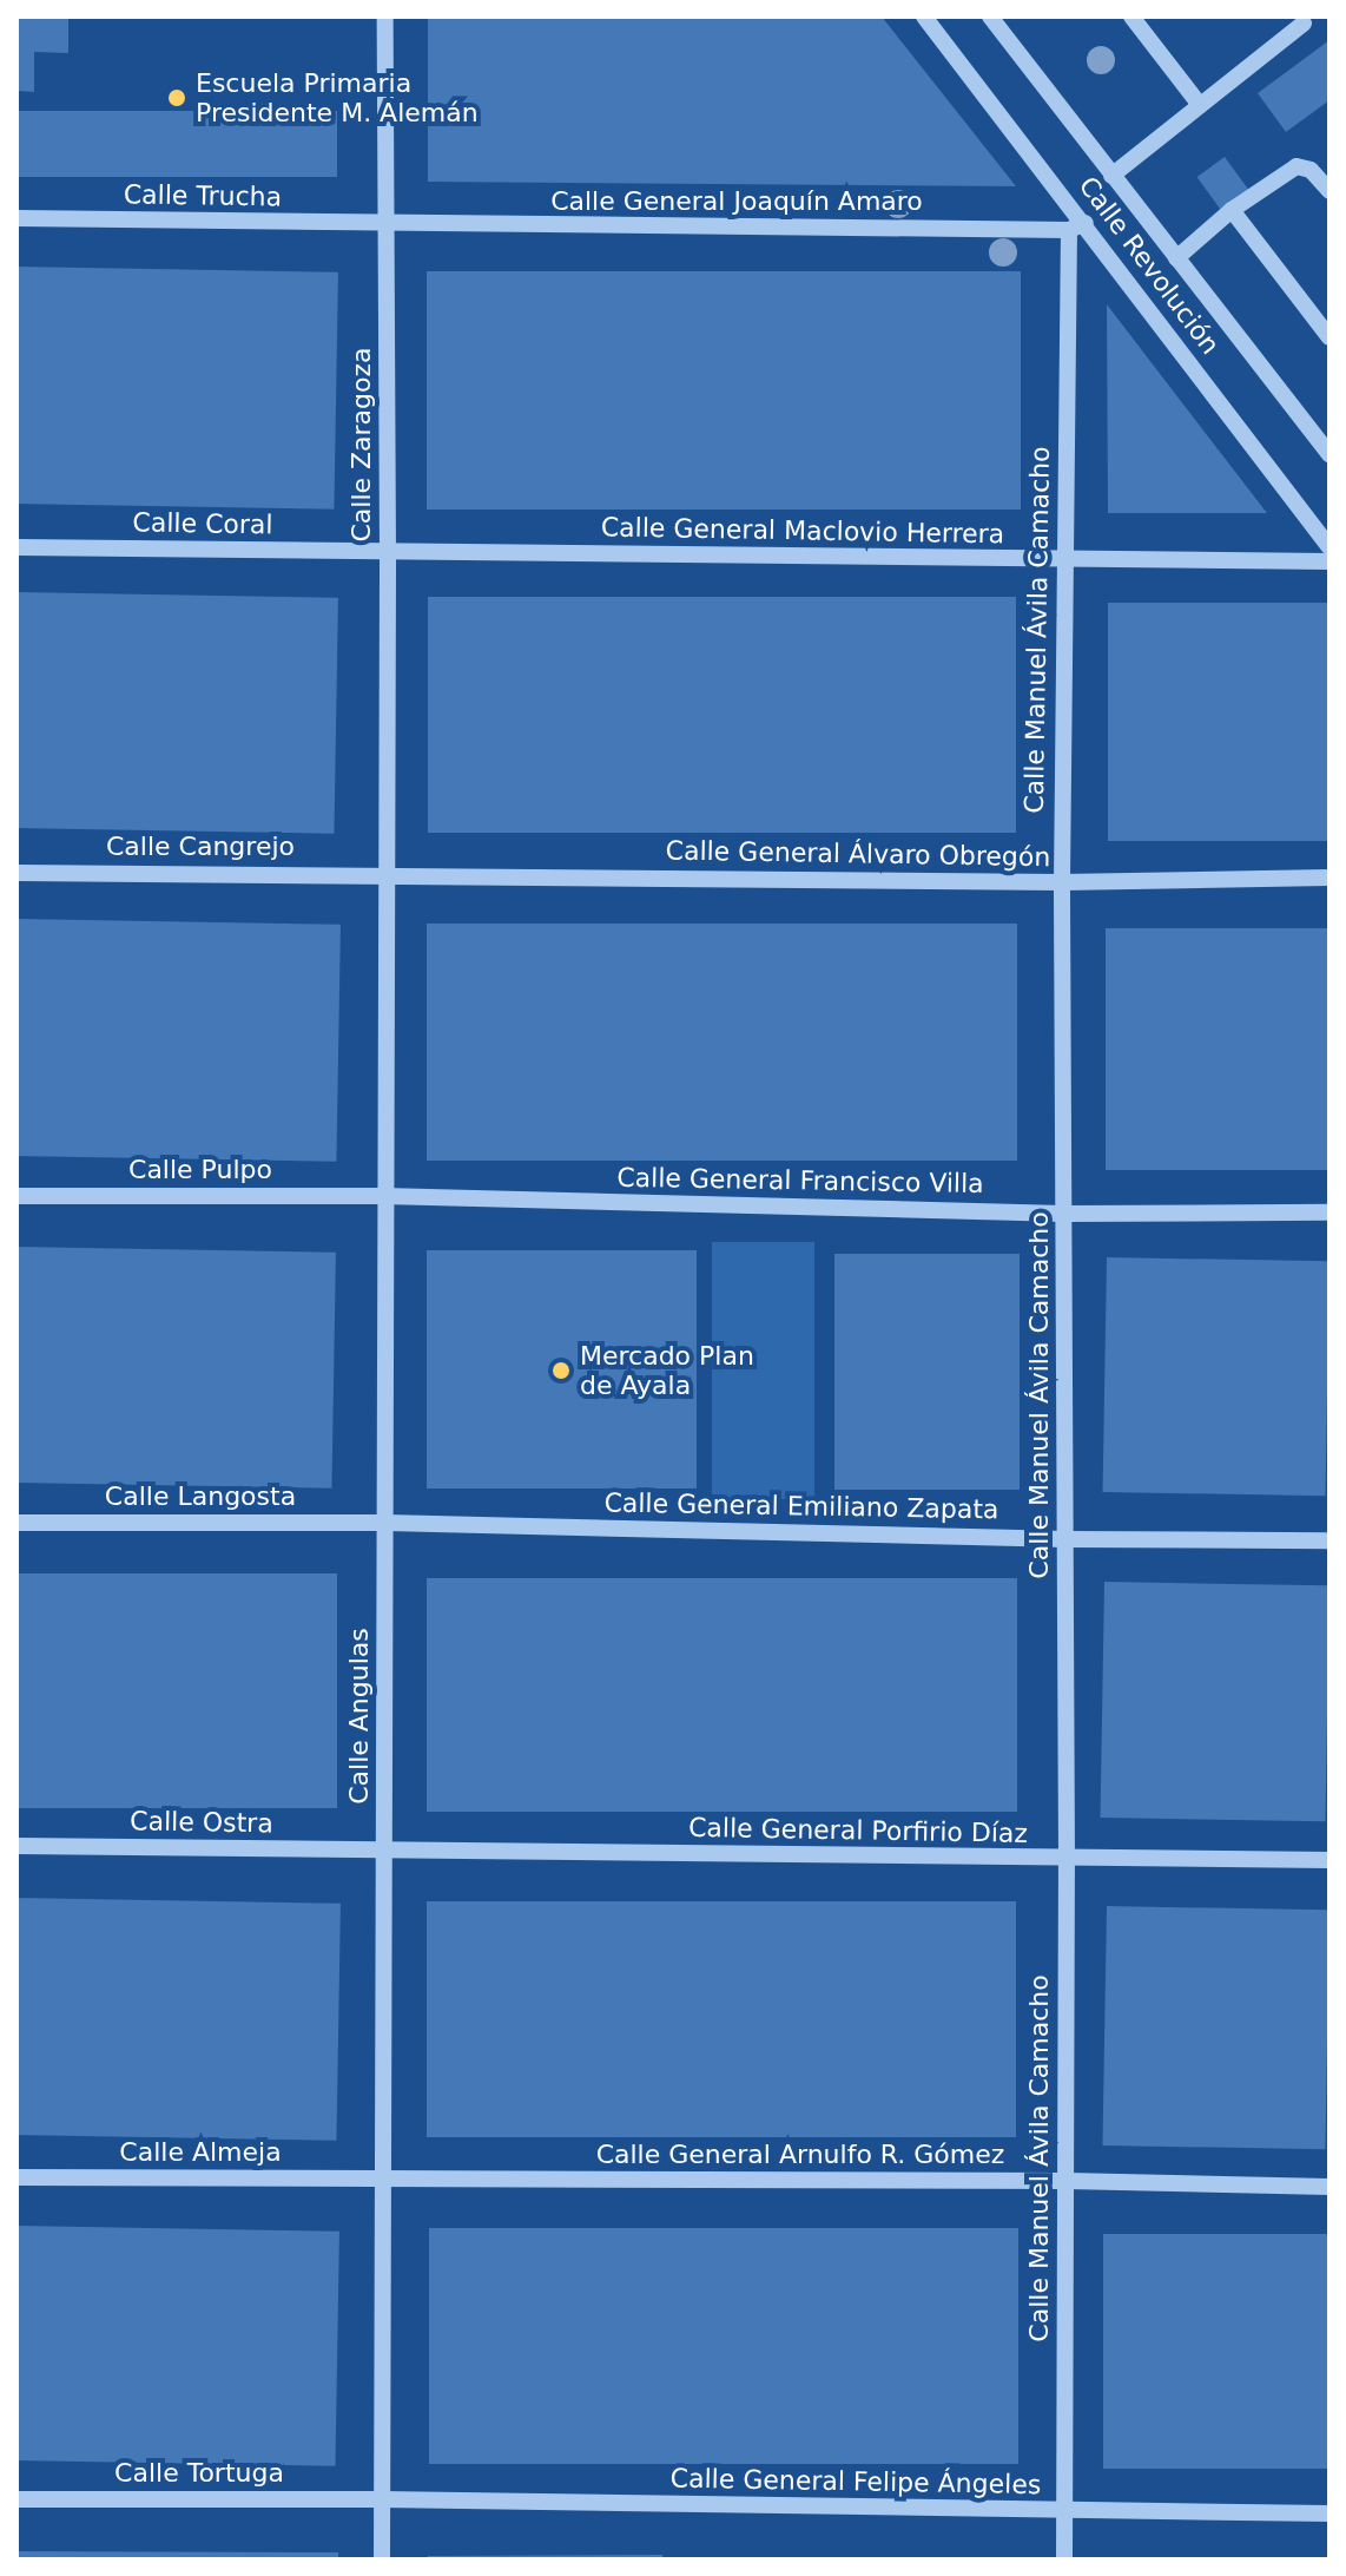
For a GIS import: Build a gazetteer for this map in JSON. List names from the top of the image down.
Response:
{
  "streets": {
    "street": [
      "Calle Trucha",
      "Calle General Joaquín Amaro",
      "Calle Revolución",
      "Calle Zaragoza",
      "Calle Coral",
      "Calle General Maclovio Herrera",
      "Calle Manuel Ávila Camacho",
      "Calle Cangrejo",
      "Calle General Álvaro Obregón",
      "Calle Pulpo",
      "Calle General Francisco Villa",
      "Calle Langosta",
      "Calle General Emiliano Zapata",
      "Calle Angulas",
      "Calle Ostra",
      "Calle General Porfirio Díaz",
      "Calle Almeja",
      "Calle General Arnulfo R. Gómez",
      "Calle Tortuga",
      "Calle General Felipe Ángeles"
    ]
  },
  "crossings": [
    ["Calle Trucha", "Calle General Joaquín Amaro"],
    ["Calle Trucha", "Calle Zaragoza"],
    ["Calle General Joaquín Amaro", "Calle Revolución"],
    ["Calle General Joaquín Amaro", "Calle Zaragoza"],
    ["Calle General Joaquín Amaro", "Calle Manuel Ávila Camacho"],
    ["Calle Revolución", "Calle Manuel Ávila Camacho"],
    ["Calle Zaragoza", "Calle Coral"],
    ["Calle Zaragoza", "Calle General Maclovio Herrera"],
    ["Calle Zaragoza", "Calle Cangrejo"],
    ["Calle Zaragoza", "Calle General Álvaro Obregón"],
    ["Calle Zaragoza", "Calle Angulas"],
    ["Calle Coral", "Calle General Maclovio Herrera"],
    ["Calle General Maclovio Herrera", "Calle Manuel Ávila Camacho"],
    ["Calle Manuel Ávila Camacho", "Calle General Álvaro Obregón"],
    ["Calle Manuel Ávila Camacho", "Calle General Francisco Villa"],
    ["Calle Manuel Ávila Camacho", "Calle General Emiliano Zapata"],
    ["Calle Manuel Ávila Camacho", "Calle General Porfirio Díaz"],
    ["Calle Manuel Ávila Camacho", "Calle General Arnulfo R. Gómez"],
    ["Calle Manuel Ávila Camacho", "Calle General Felipe Ángeles"],
    ["Calle Cangrejo", "Calle General Álvaro Obregón"],
    ["Calle Cangrejo", "Calle Angulas"],
    ["Calle General Álvaro Obregón", "Calle Angulas"],
    ["Calle Pulpo", "Calle General Francisco Villa"],
    ["Calle Pulpo", "Calle Angulas"],
    ["Calle General Francisco Villa", "Calle Angulas"],
    ["Calle Langosta", "Calle General Emiliano Zapata"],
    ["Calle Langosta", "Calle Angulas"],
    ["Calle General Emiliano Zapata", "Calle Angulas"],
    ["Calle Angulas", "Calle Ostra"],
    ["Calle Angulas", "Calle General Porfirio Díaz"],
    ["Calle Angulas", "Calle Almeja"],
    ["Calle Angulas", "Calle General Arnulfo R. Gómez"],
    ["Calle Angulas", "Calle Tortuga"],
    ["Calle Angulas", "Calle General Felipe Ángeles"],
    ["Calle Ostra", "Calle General Porfirio Díaz"],
    ["Calle Almeja", "Calle General Arnulfo R. Gómez"],
    ["Calle Tortuga", "Calle General Felipe Ángeles"]
  ],
  "places": ["Escuela Primaria Presidente M. Alemán", "Mercado Plan de Ayala"]
}
